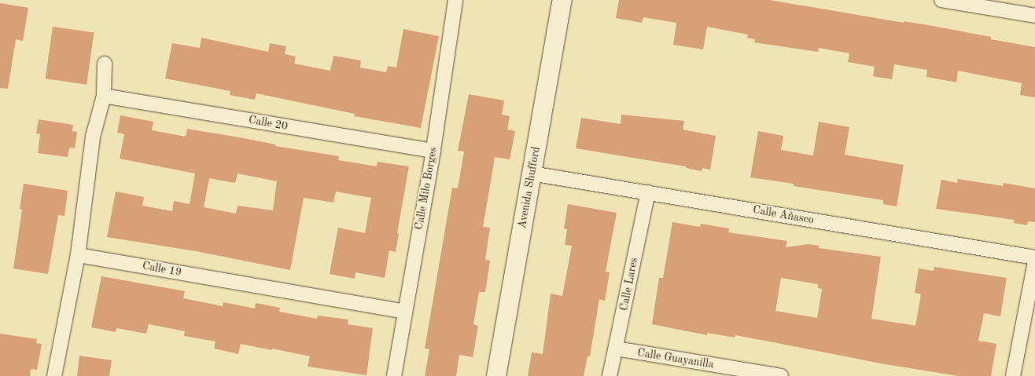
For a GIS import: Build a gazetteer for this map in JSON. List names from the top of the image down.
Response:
{
  "streets": {
    "street": [
      "Calle 20",
      "Avenida Shufford",
      "Calle Milo Borges",
      "Calle Añasco",
      "Calle 19",
      "Calle Lares",
      "Calle Guayanilla"
    ]
  },
  "crossings": [
    ["Calle 20", "Calle Milo Borges"],
    ["Avenida Shufford", "Calle Añasco"],
    ["Calle Milo Borges", "Calle 19"],
    ["Calle Añasco", "Calle Lares"],
    ["Calle Lares", "Calle Guayanilla"]
  ]
}
